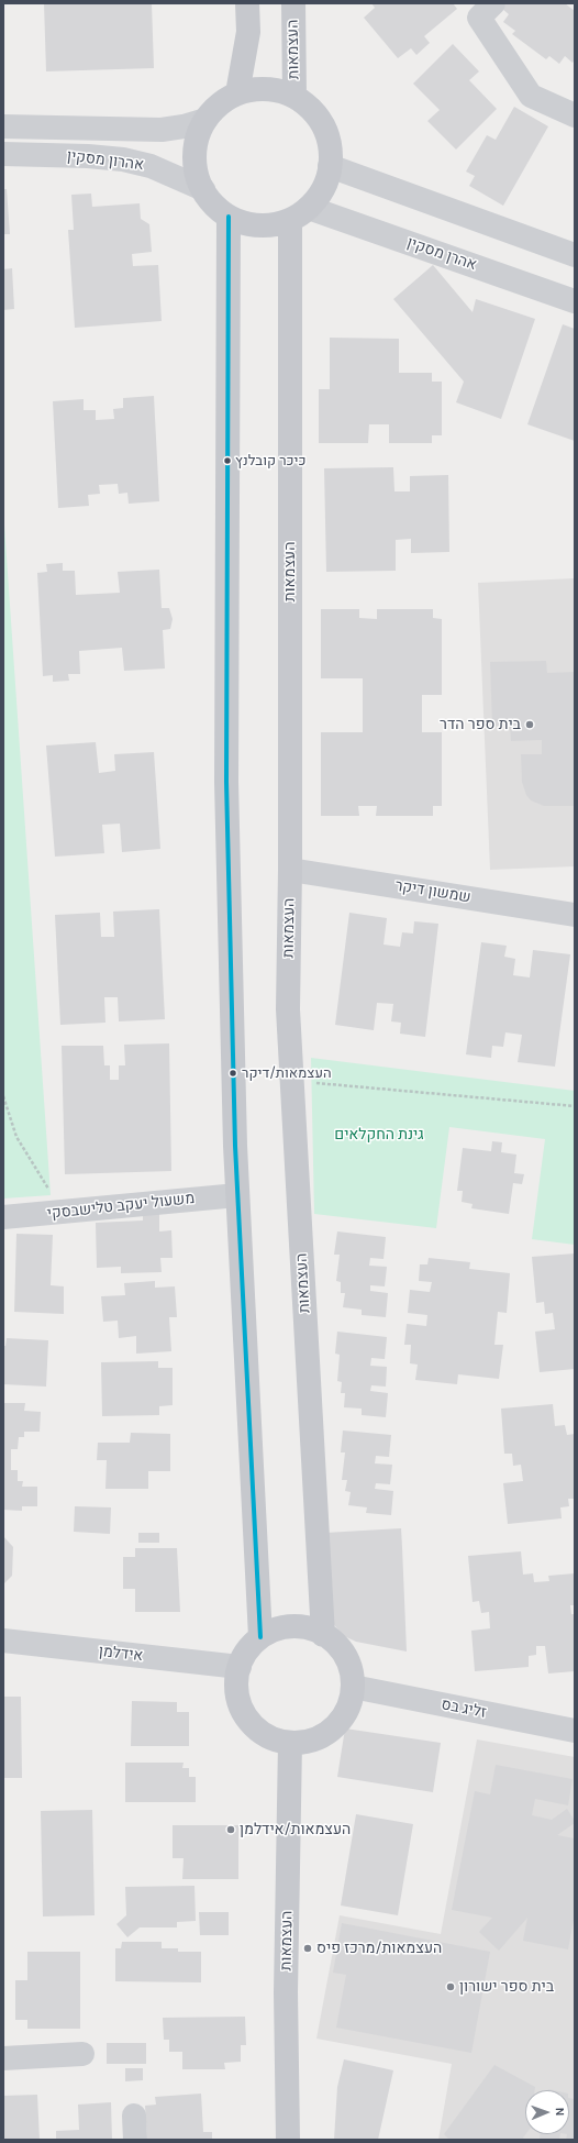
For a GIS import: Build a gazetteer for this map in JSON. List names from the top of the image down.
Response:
{
  "streets": {
    "main road": ["העצמאות"],
    "street": [
      "אהרון מסקין",
      "אהרן מסקין",
      "שמשון דיקר",
      "משעול יעקב טלישבסקי",
      "אידלמן",
      "זליג בס"
    ]
  },
  "crossings": [
    ["העצמאות", "אהרון מסקין"],
    ["העצמאות", "אהרן מסקין"],
    ["העצמאות", "שמשון דיקר"],
    ["העצמאות", "אידלמן"],
    ["העצמאות", "זליג בס"],
    ["אהרון מסקין", "אהרן מסקין"],
    ["אידלמן", "זליג בס"]
  ],
  "parks": ["גינת החקלאים"],
  "places": [
    "כיכר קובלנץ",
    "בית ספר הדר",
    "העצמאות/דיקר",
    "העצמאות/אידלמן",
    "העצמאות/מרכז פיס",
    "בית ספר ישורון"
  ],
  "north": "right"
}
